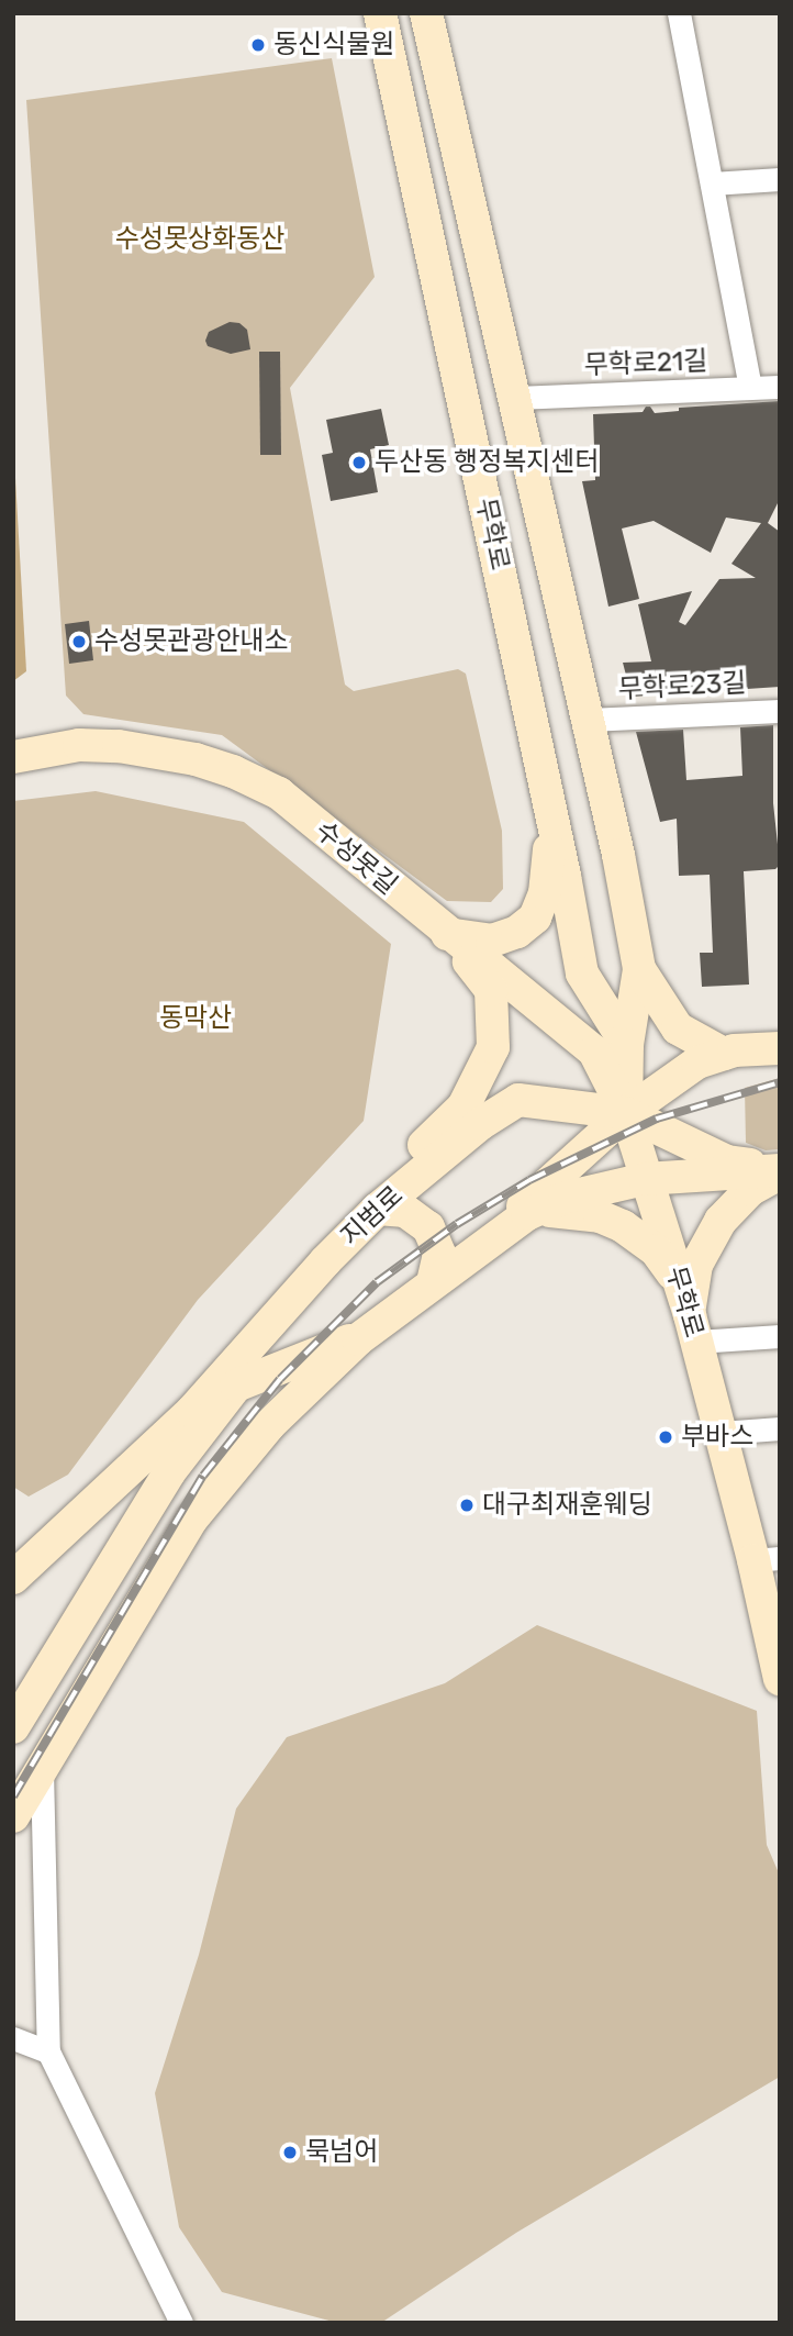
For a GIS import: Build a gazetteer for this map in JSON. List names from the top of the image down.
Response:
{
  "streets": {
    "main road": ["무학로", "수성못길", "지범로"],
    "street": ["무학로21길", "무학로23길"]
  },
  "crossings": [
    ["무학로21길", "무학로"],
    ["무학로", "무학로23길"],
    ["무학로", "수성못길"],
    ["무학로", "지범로"],
    ["수성못길", "지범로"]
  ],
  "parks": ["수성못상화동산", "동막산"],
  "places": [
    "동신식물원",
    "두산동 행정복지센터",
    "수성못관광안내소",
    "부바스",
    "대구최재훈웨딩",
    "묵넘어"
  ]
}
